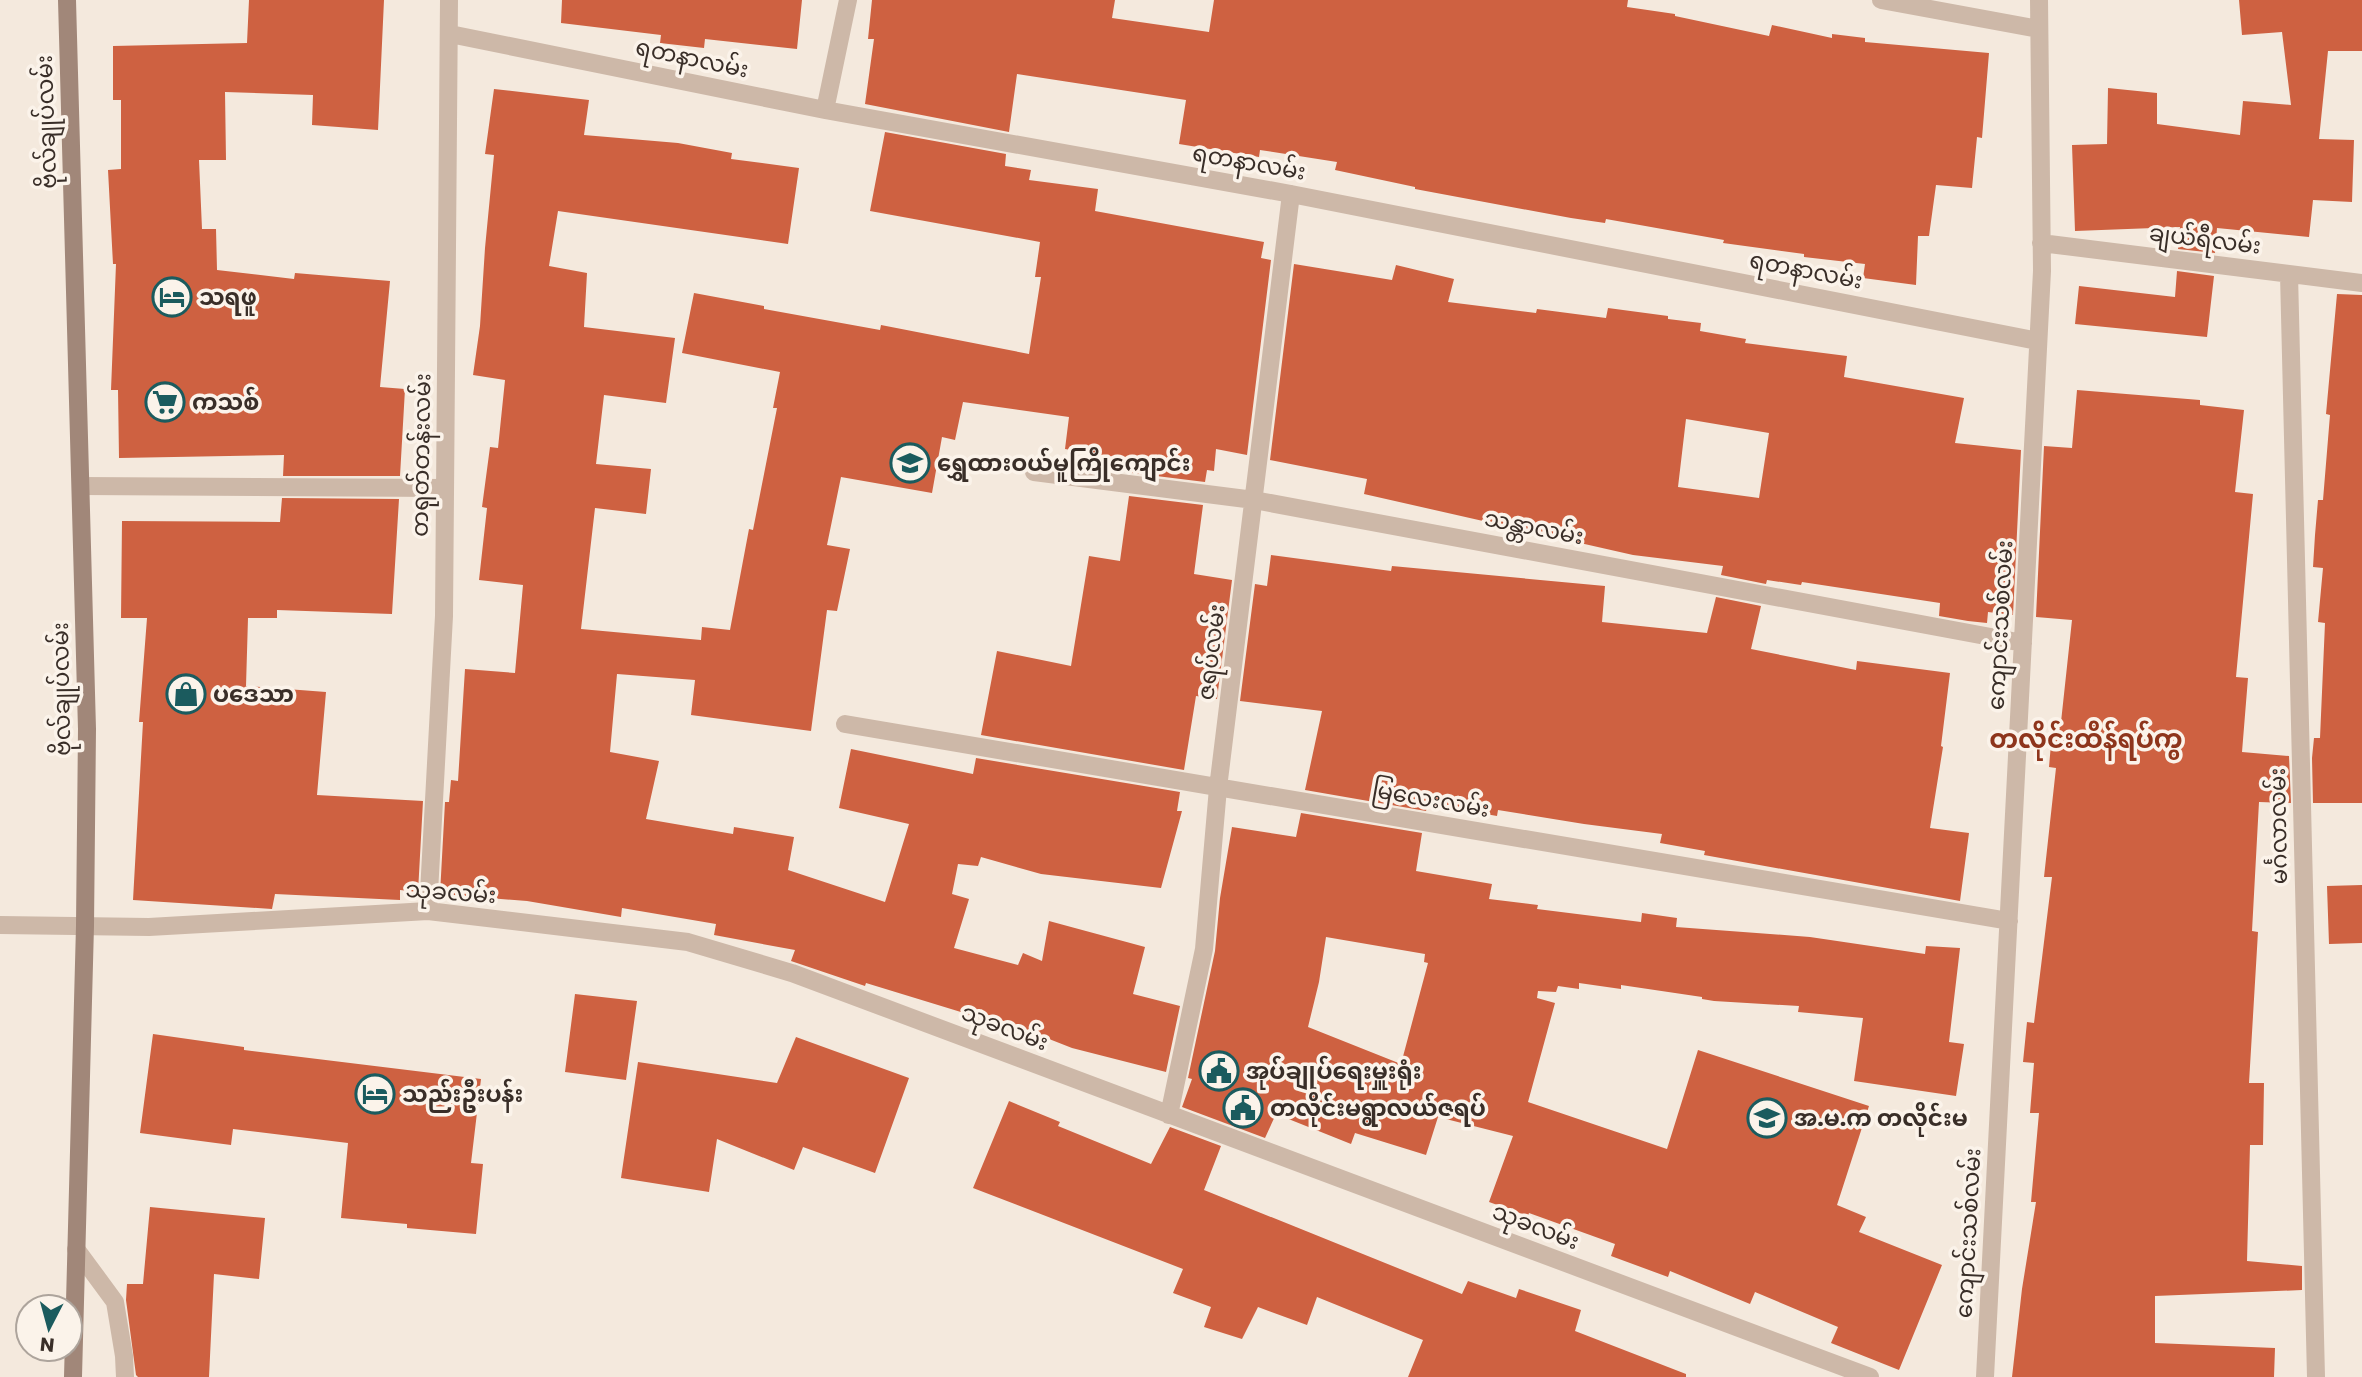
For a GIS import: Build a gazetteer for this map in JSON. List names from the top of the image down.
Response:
{
  "streets": {
    "main road": ["ဗိုလ်ချုပ်လမ်း"],
    "street": [
      "ရတနာလမ်း",
      "ချယ်ရီလမ်း",
      "တရုတ်တန်းလမ်း",
      "သန္တာလမ်း",
      "ကျောင်းသစ်လမ်း",
      "ဇရပ်လမ်း",
      "မြလေးလမ်း",
      "မင်္ဂလာလမ်း",
      "သုခလမ်း"
    ]
  },
  "crossings": [
    ["ရတနာလမ်း", "တရုတ်တန်းလမ်း"],
    ["ရတနာလမ်း", "ကျောင်းသစ်လမ်း"],
    ["ရတနာလမ်း", "ဇရပ်လမ်း"],
    ["ဗိုလ်ချုပ်လမ်း", "သုခလမ်း"],
    ["ချယ်ရီလမ်း", "ကျောင်းသစ်လမ်း"],
    ["ချယ်ရီလမ်း", "မင်္ဂလာလမ်း"],
    ["တရုတ်တန်းလမ်း", "သုခလမ်း"],
    ["သန္တာလမ်း", "ကျောင်းသစ်လမ်း"],
    ["သန္တာလမ်း", "ဇရပ်လမ်း"],
    ["ကျောင်းသစ်လမ်း", "မြလေးလမ်း"],
    ["ဇရပ်လမ်း", "မြလေးလမ်း"],
    ["ဇရပ်လမ်း", "သုခလမ်း"]
  ],
  "districts": ["တလိုင်းထိန်ရပ်ကွ"],
  "places": {
    "hotel": ["သရဖူ", "သည်းဦးပန်း"],
    "supermarket": ["ကသစ်"],
    "school or university": ["ရွှေထားဝယ်မူကြိုကျောင်း", "အ.မ.က တလိုင်းမ"],
    "shop": ["ပဒေသာ"],
    "public building": ["အုပ်ချုပ်ရေးမှူးရုံး", "တလိုင်းမရွာလယ်ဇရပ်"]
  },
  "north": "bottom"
}
